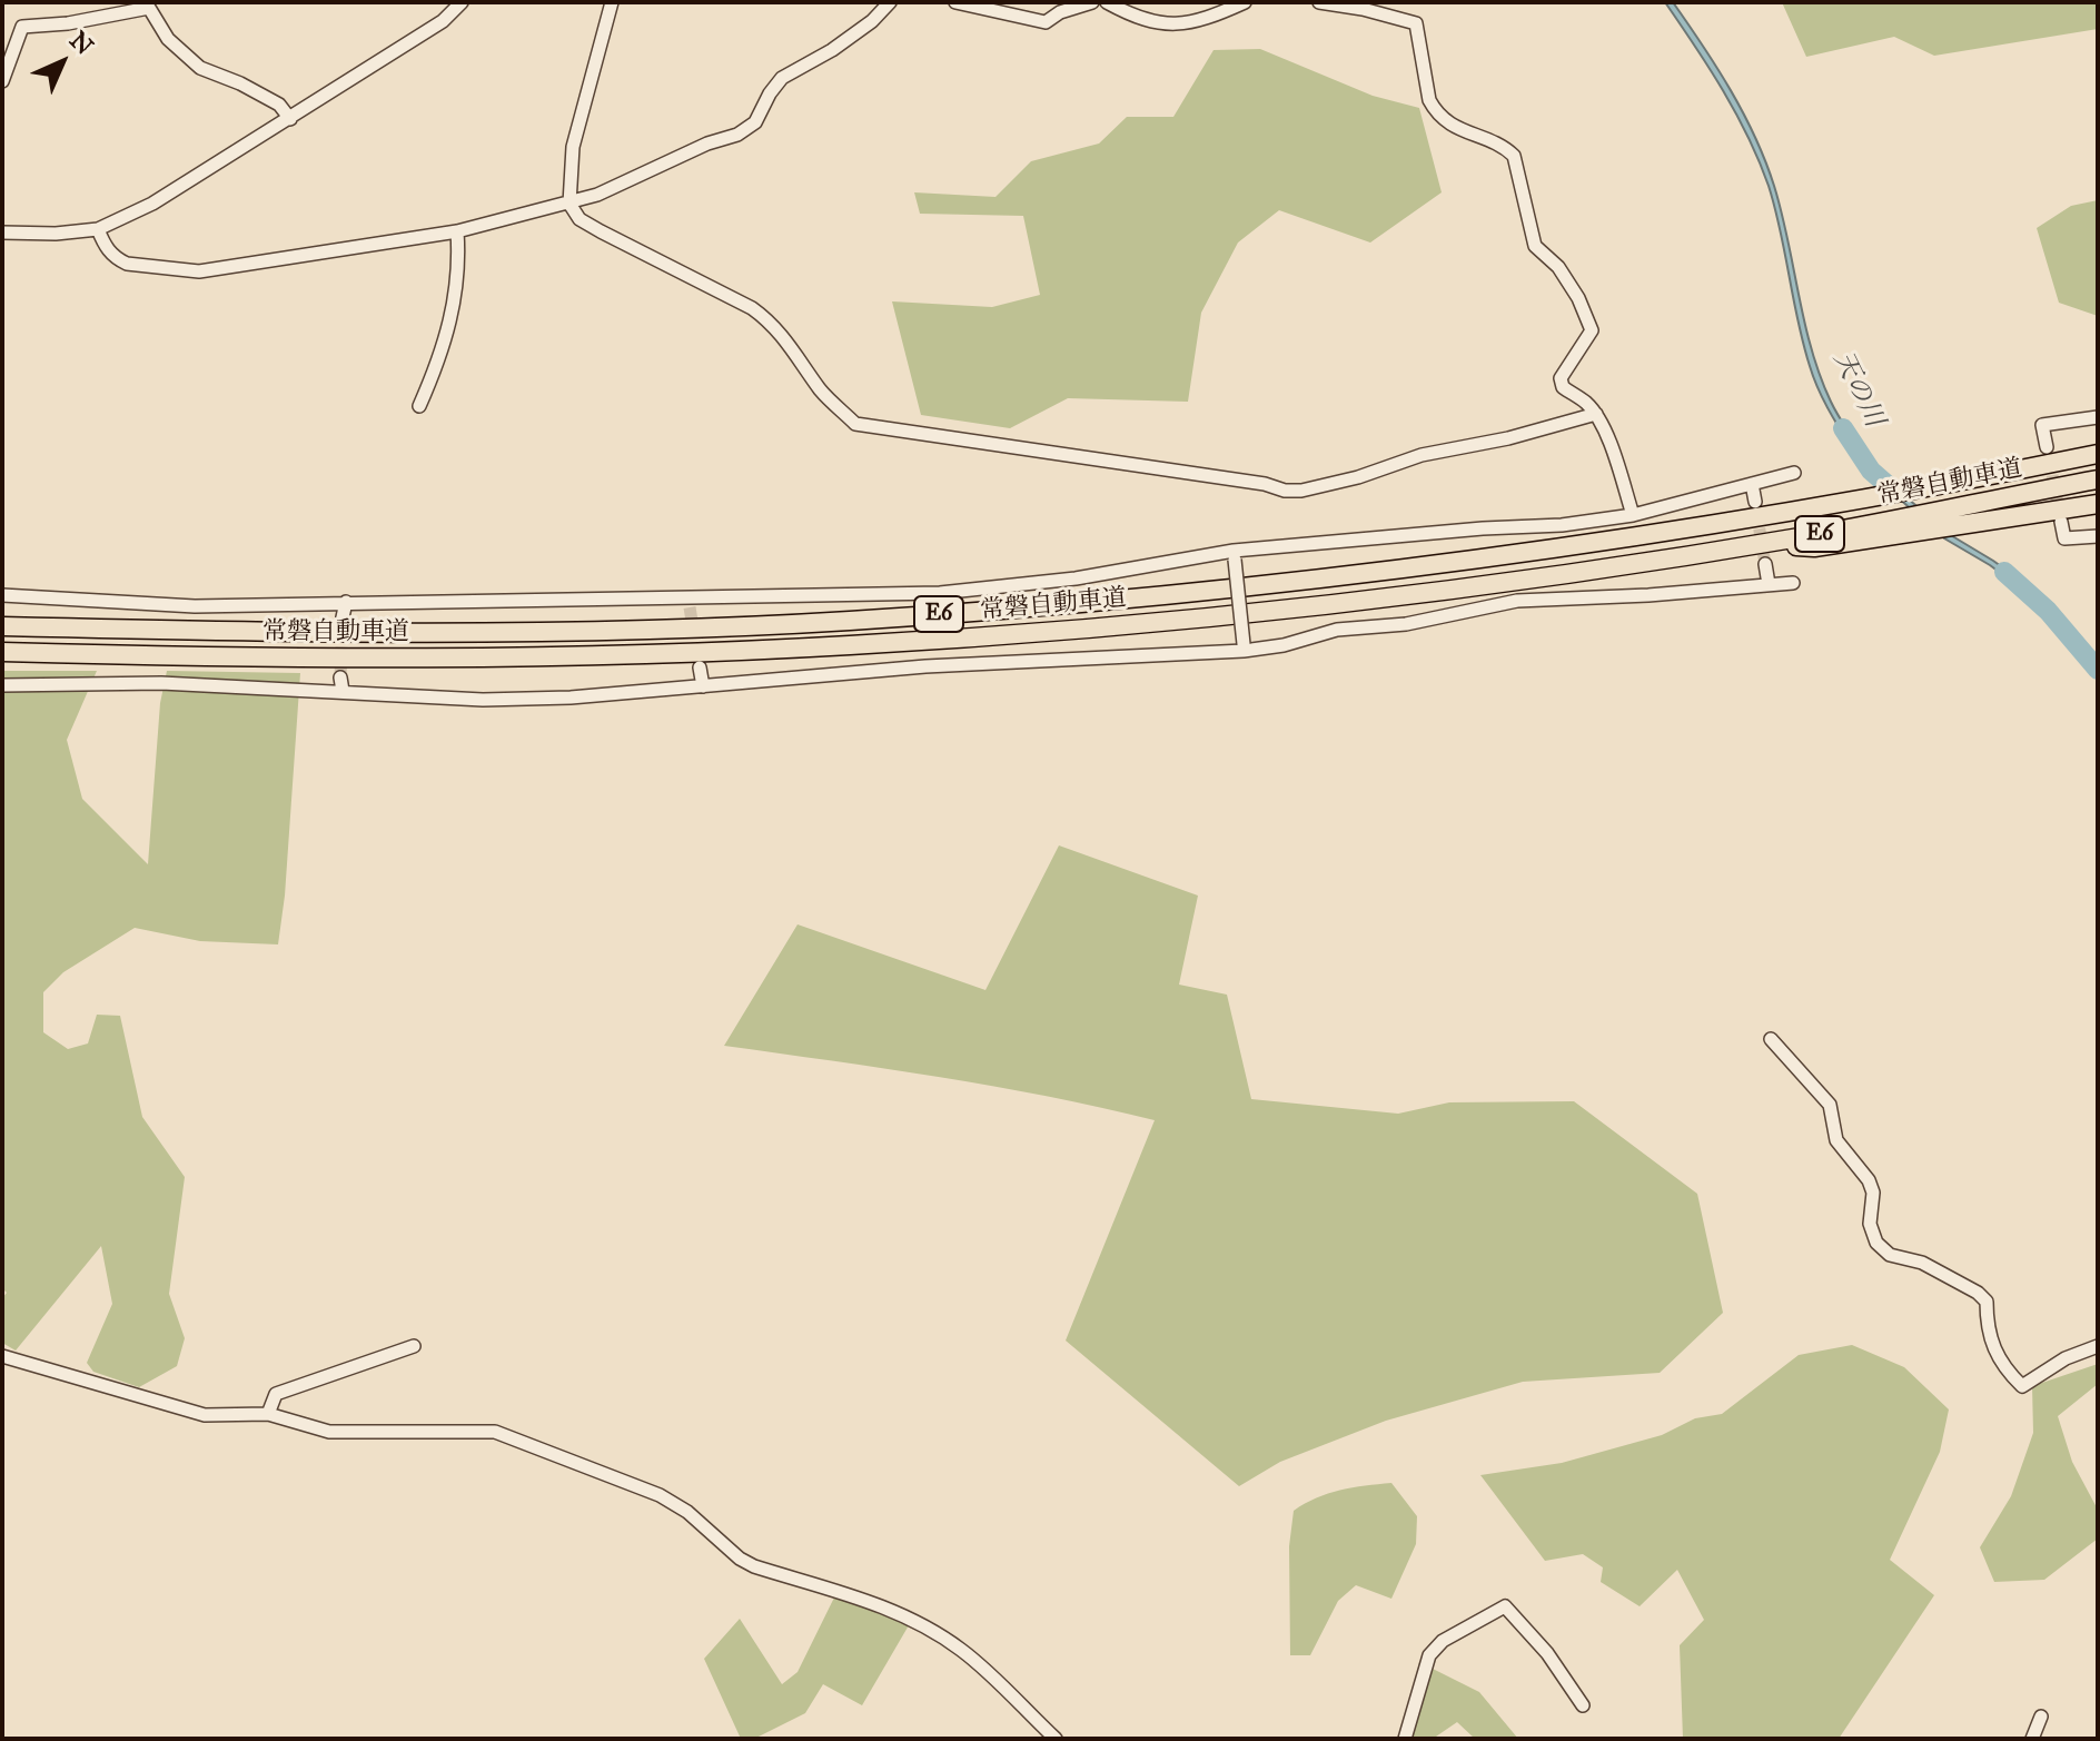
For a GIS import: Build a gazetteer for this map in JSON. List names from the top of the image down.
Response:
{
  "streets": {
    "highway": ["常磐自動車道", "E6"]
  },
  "water": ["天の川"],
  "north": "top right"
}
